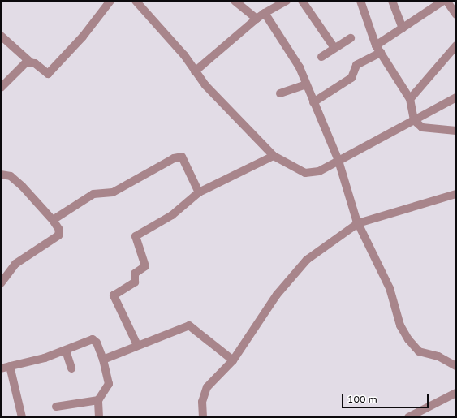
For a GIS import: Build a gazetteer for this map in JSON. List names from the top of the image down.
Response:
{
  "scale_bar": "100 m"
}
